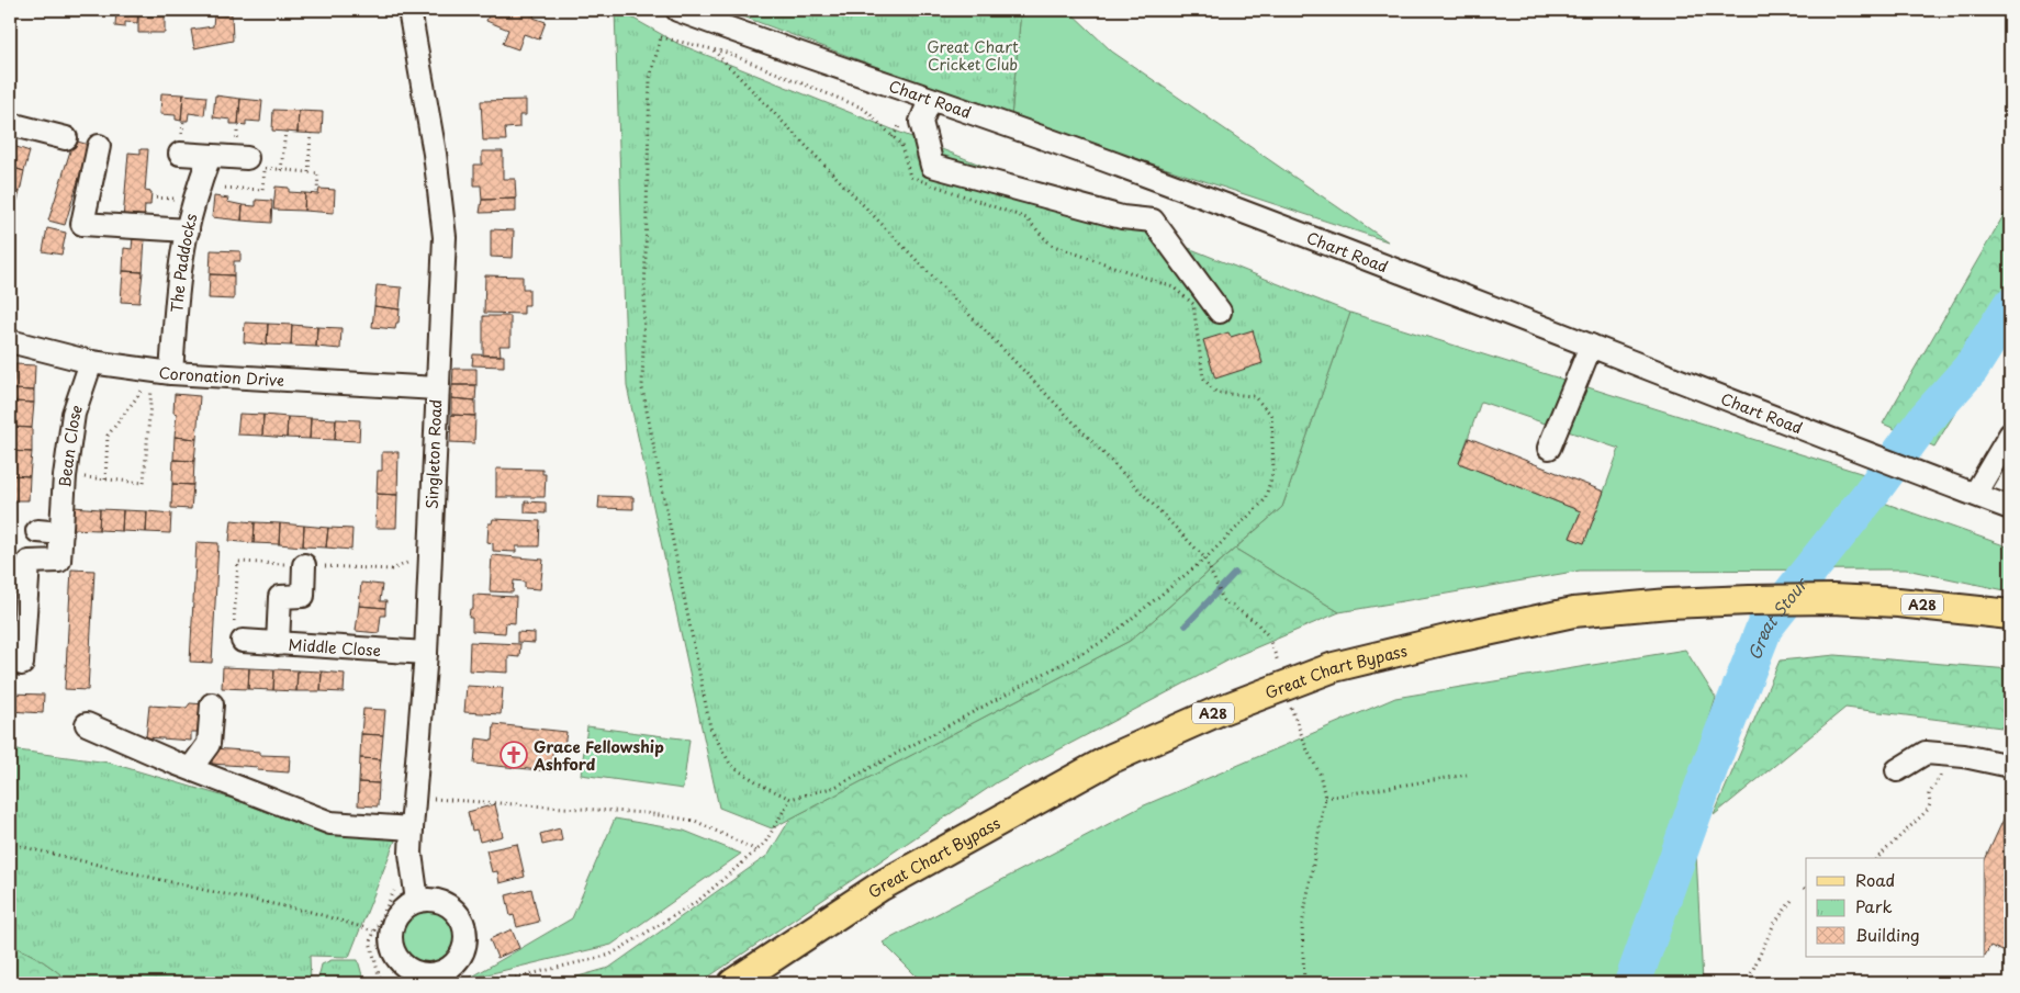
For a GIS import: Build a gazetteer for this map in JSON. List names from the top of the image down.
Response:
{
  "streets": {
    "main road": ["A28", "Great Chart Bypass"],
    "street": [
      "Chart Road",
      "The Paddocks",
      "Coronation Drive",
      "Bean Close",
      "Singleton Road",
      "Middle Close"
    ]
  },
  "crossings": [
    ["The Paddocks", "Coronation Drive"],
    ["Coronation Drive", "Bean Close"],
    ["Coronation Drive", "Singleton Road"],
    ["Singleton Road", "Middle Close"]
  ],
  "water": ["Great Stour"],
  "parks": ["Great Chart Cricket Club"],
  "places": {
    "church": ["Grace Fellowship Ashford"]
  },
  "legend": ["Road", "Park", "Building"]
}
